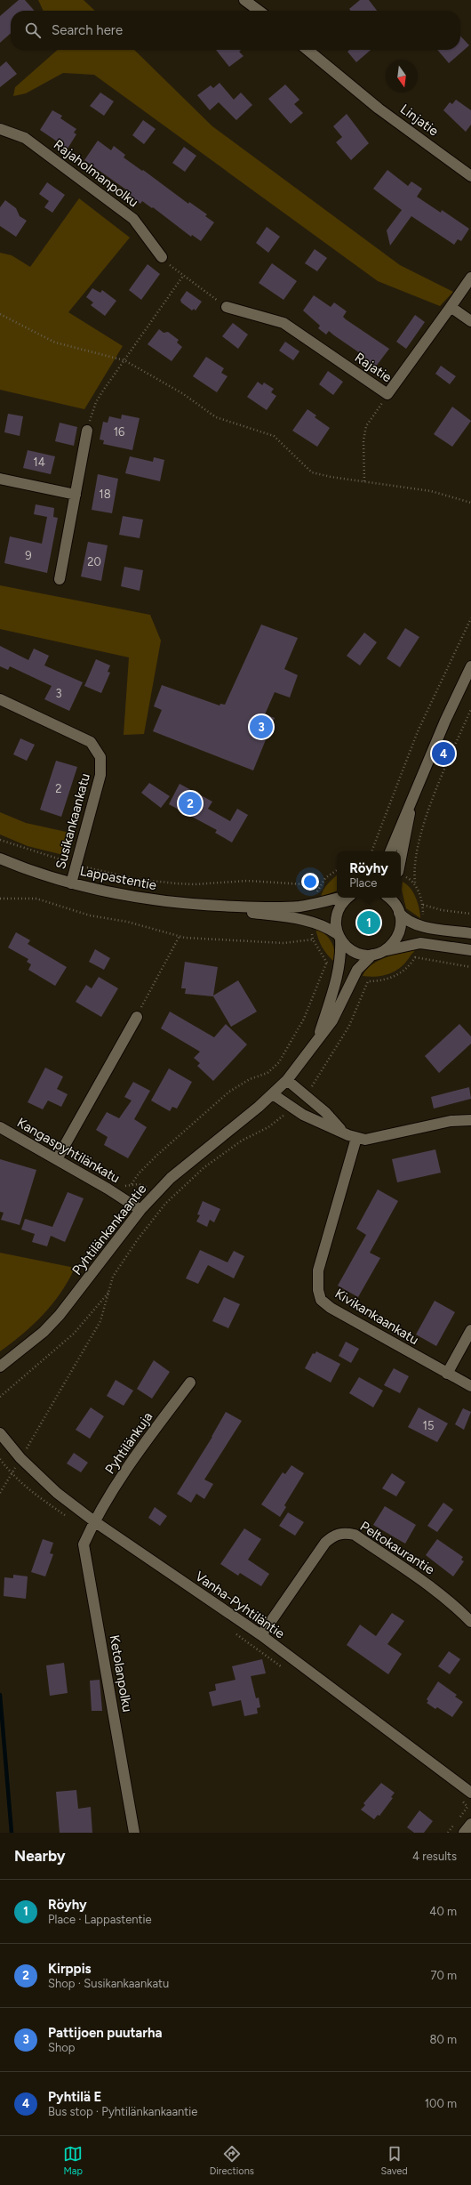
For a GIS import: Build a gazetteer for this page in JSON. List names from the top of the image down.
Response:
{
  "streets": {
    "street": [
      "Linjatie",
      "Rajaholmanpolku",
      "Rajatie",
      "Susikankaankatu",
      "Lappastentie",
      "Kangaspyhtilänkatu",
      "Pyhtilänkankaantie",
      "Kivikankaankatu",
      "Pyhtilänkuja",
      "Peltokaurantie",
      "Vanha-Pyhtiläntie",
      "Ketolanpolku"
    ]
  },
  "crossings": [
    ["Susikankaankatu", "Lappastentie"],
    ["Lappastentie", "Pyhtilänkankaantie"],
    ["Kangaspyhtilänkatu", "Pyhtilänkankaantie"],
    ["Pyhtilänkuja", "Vanha-Pyhtiläntie"],
    ["Pyhtilänkuja", "Ketolanpolku"],
    ["Peltokaurantie", "Vanha-Pyhtiläntie"],
    ["Vanha-Pyhtiläntie", "Ketolanpolku"]
  ],
  "house_numbers": [
    "16",
    "14",
    "18",
    "9",
    "20",
    "3",
    "2",
    "15"
  ],
  "north": "bottom",
  "page": {
    "search": "Search here",
    "pins": [
      "3",
      "4",
      "2",
      "1"
    ],
    "popup": ["Röyhy", "Place"],
    "heading": ["Nearby", "4 results"],
    "list": [
      {
        "mark": "1",
        "name": "Röyhy",
        "note": "Place · Lappastentie",
        "value": "40 m"
      },
      {
        "mark": "2",
        "name": "Kirppis",
        "note": "Shop · Susikankaankatu",
        "value": "70 m"
      },
      {
        "mark": "3",
        "name": "Pattijoen puutarha",
        "note": "Shop",
        "value": "80 m"
      },
      {
        "mark": "4",
        "name": "Pyhtilä E",
        "note": "Bus stop · Pyhtilänkankaantie",
        "value": "100 m"
      }
    ],
    "nav": ["Map", "Directions", "Saved"]
  }
}
